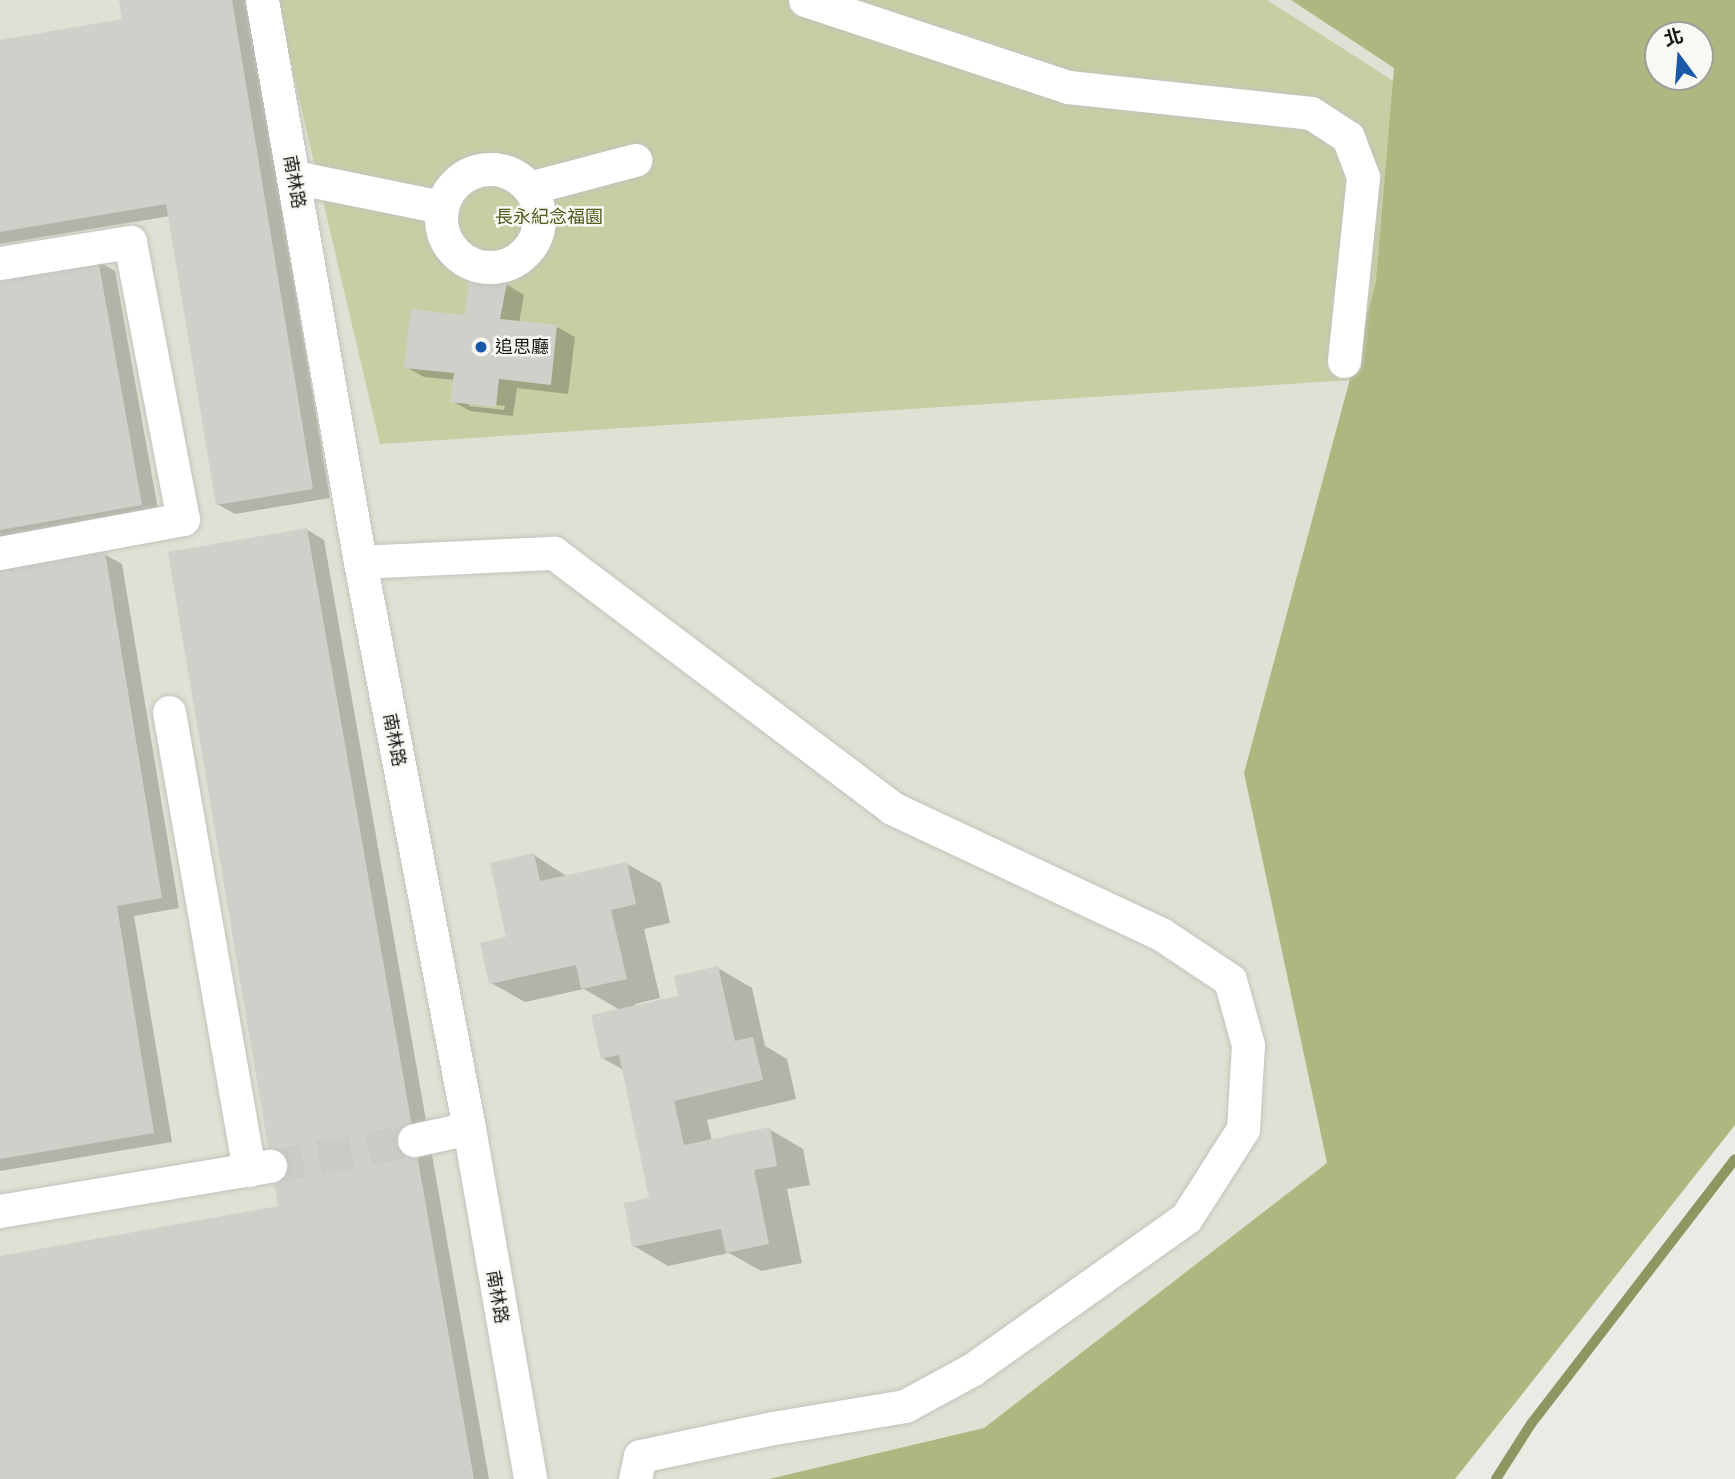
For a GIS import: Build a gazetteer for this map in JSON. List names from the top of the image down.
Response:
{
  "streets": {
    "street": ["南林路"]
  },
  "parks": ["長永紀念福園"],
  "places": ["追思廳"],
  "north": "top"
}
